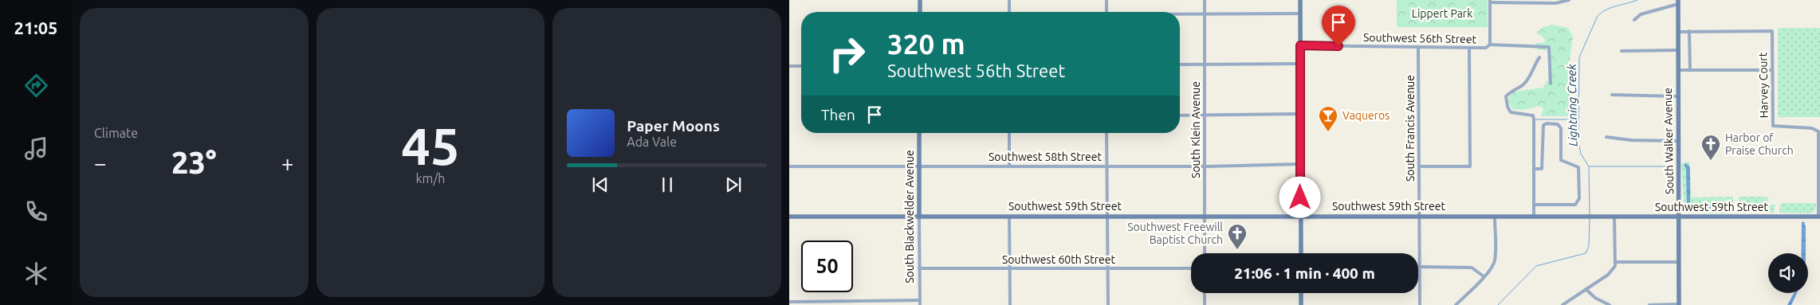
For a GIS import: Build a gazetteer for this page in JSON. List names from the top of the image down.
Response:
{
  "streets": {
    "main road": ["South Walker Avenue", "Southwest 59th Street", "South Blackwelder Avenue"],
    "street": [
      "Southwest 56th Street",
      "Harvey Court",
      "South Francis Avenue",
      "South Klein Avenue",
      "Southwest 58th Street",
      "Southwest 60th Street"
    ]
  },
  "crossings": [
    ["Southwest 56th Street", "South Francis Avenue"],
    ["Harvey Court", "Southwest 59th Street"],
    ["South Francis Avenue", "Southwest 59th Street"],
    ["South Klein Avenue", "Southwest 58th Street"],
    ["South Klein Avenue", "Southwest 59th Street"],
    ["South Walker Avenue", "Southwest 59th Street"],
    ["Southwest 58th Street", "South Blackwelder Avenue"],
    ["Southwest 59th Street", "South Blackwelder Avenue"],
    ["South Blackwelder Avenue", "Southwest 60th Street"]
  ],
  "water": ["Lightning Creek"],
  "parks": ["Lippert Park"],
  "places": {
    "bar": ["Vaqueros"],
    "church": ["Harbor of Praise Church", "Southwest Freewill Baptist Church"]
  },
  "page": {
    "tabs": "21:05",
    "tile": [
      "Climate",
      ["45", "km/h"]
    ],
    "turn": ["320 m", "Southwest 56th Street"],
    "then": "Then",
    "song": ["Paper Moons", "Ada Vale"],
    "heat": ["−", "23°", "+"],
    "limit": "50",
    "trip": "21:06 · 1 min · 400 m"
  }
}
